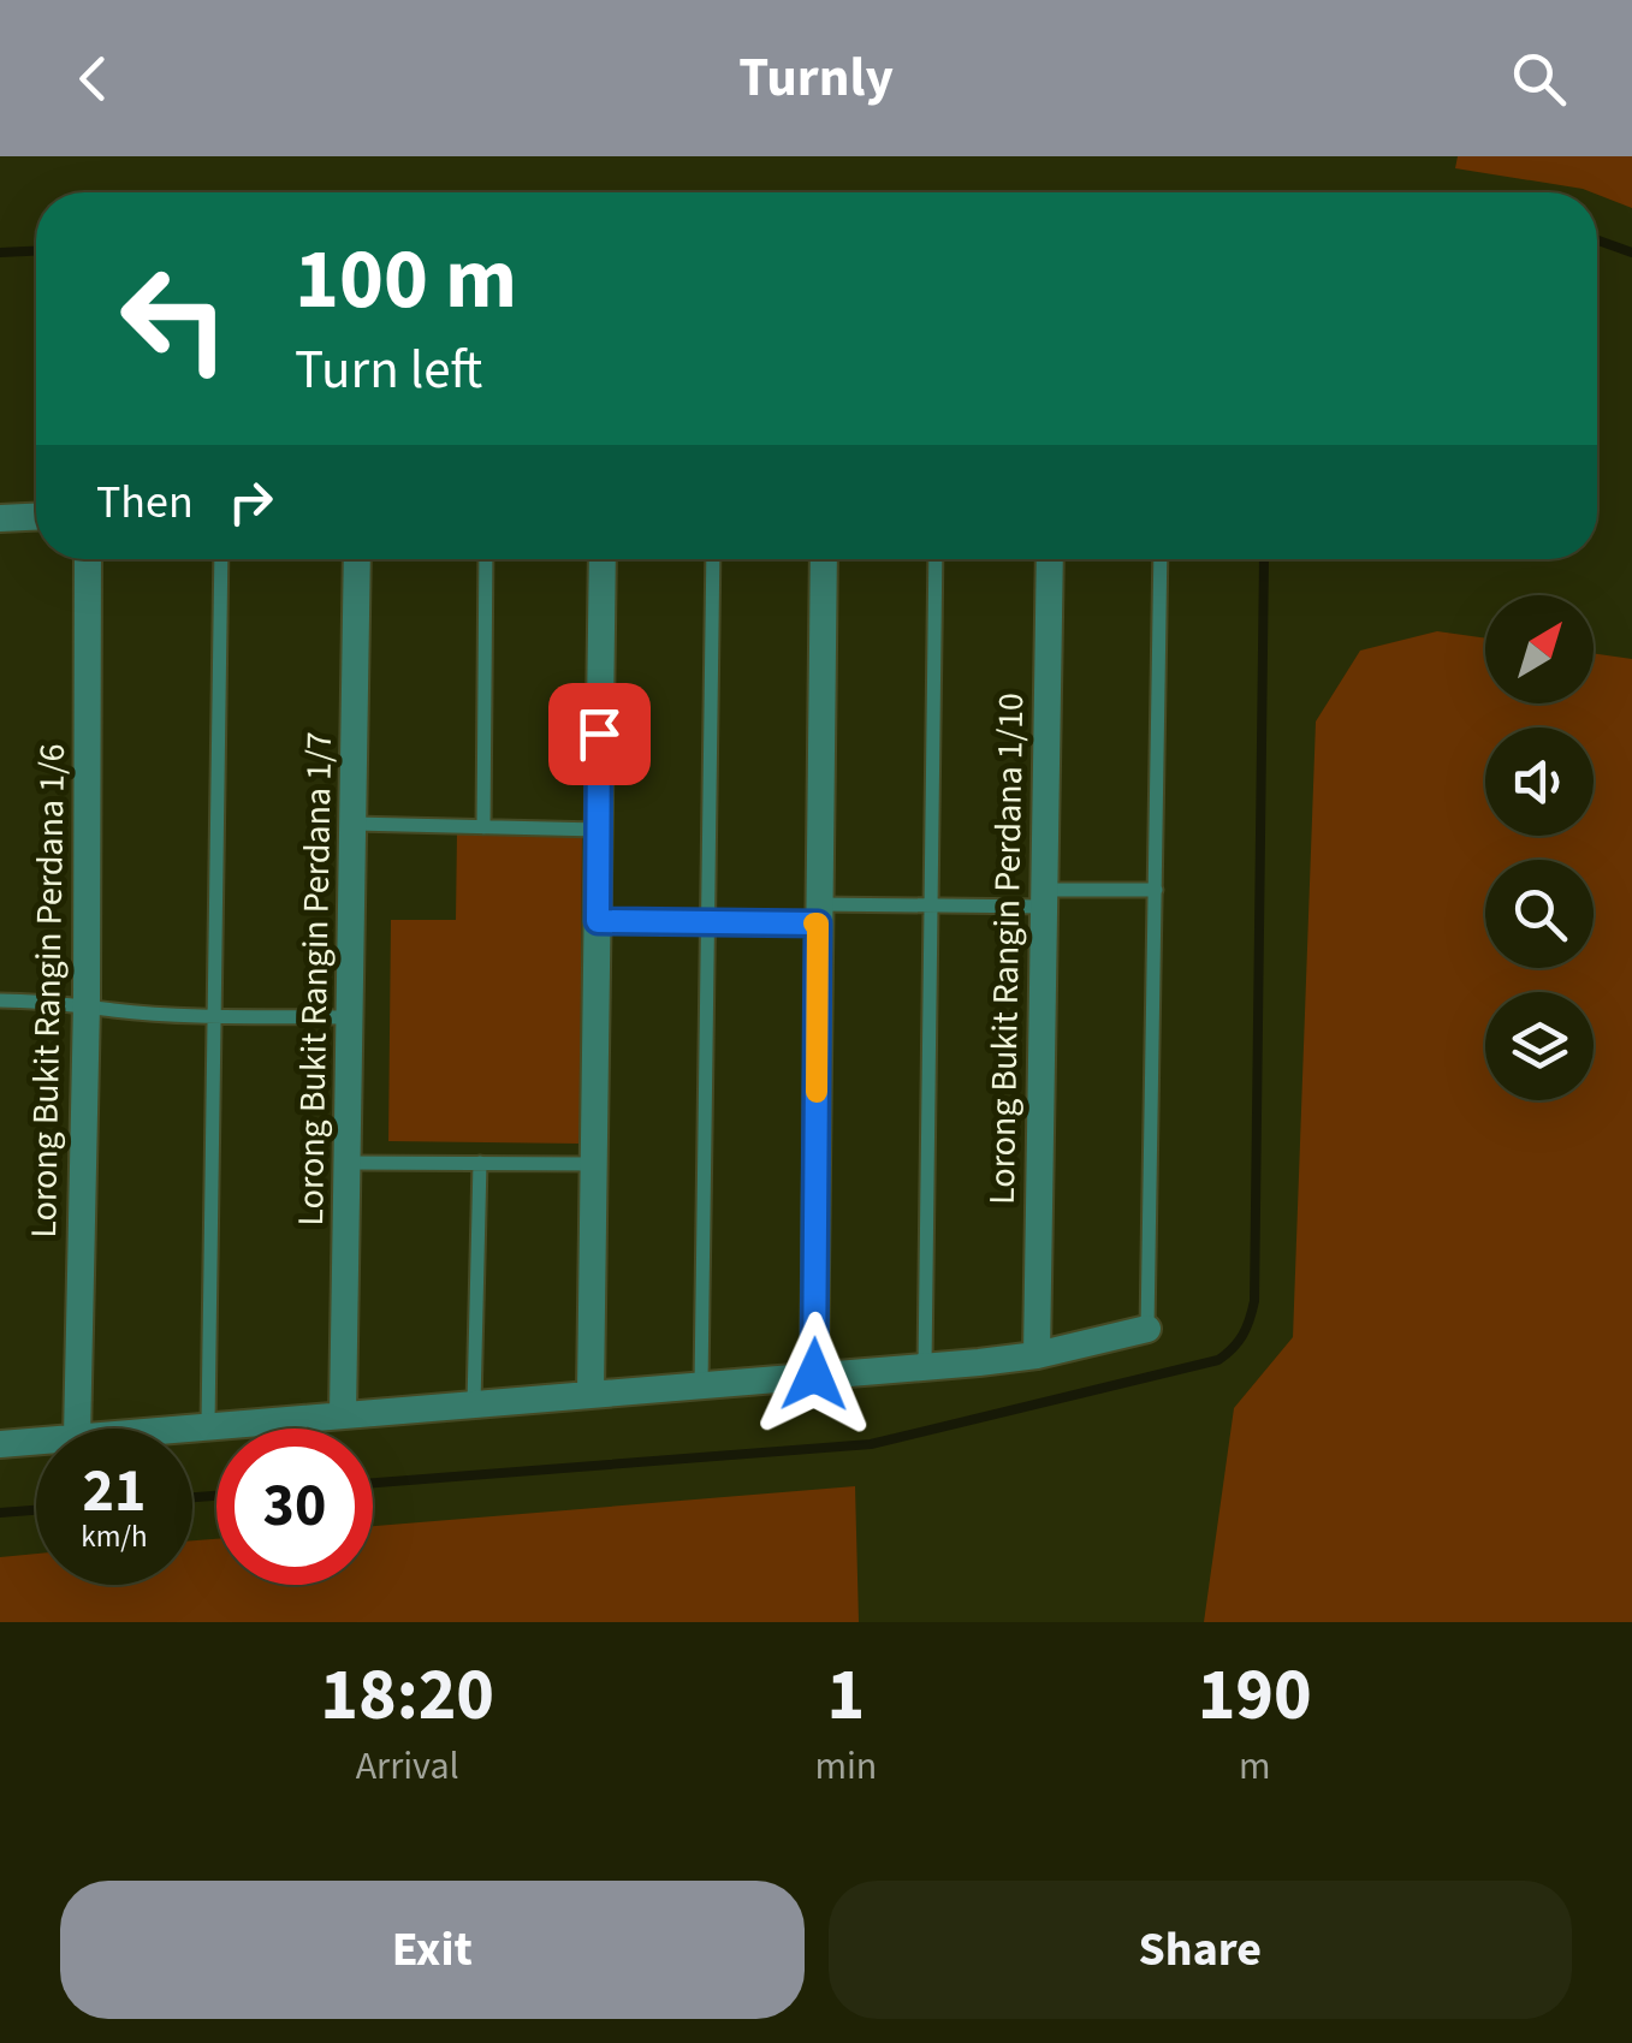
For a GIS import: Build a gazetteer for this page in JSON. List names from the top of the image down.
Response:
{
  "streets": {
    "street": ["Lorong Bukit Rangin Perdana 1/10", "Lorong Bukit Rangin Perdana 1/7", "Lorong Bukit Rangin Perdana 1/6"]
  },
  "north": "top right",
  "page": {
    "header": "Turnly",
    "turn": ["100 m", "Turn left"],
    "then": "Then",
    "speed": "21 km/h",
    "limit": "30",
    "eta": [
      "18:20",
      "Arrival",
      "1",
      "min",
      "190",
      "m"
    ],
    "buttons": ["Exit", "Share"]
  }
}
